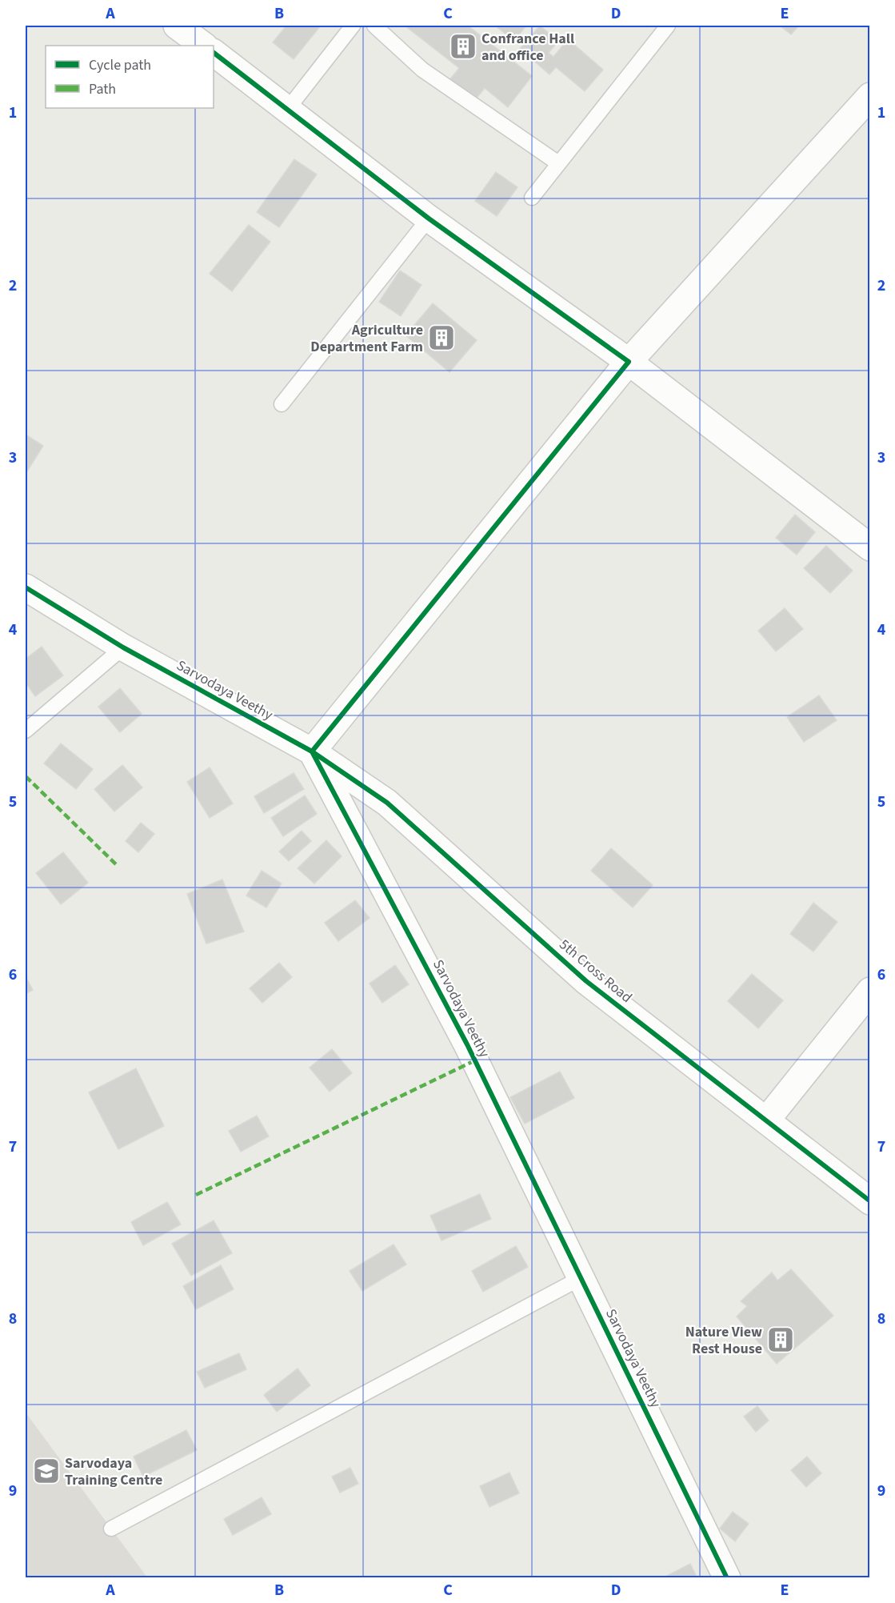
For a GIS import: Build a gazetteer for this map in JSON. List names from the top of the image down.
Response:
{
  "streets": {
    "street": ["Sarvodaya Veethy", "5th Cross Road"]
  },
  "crossings": [
    ["Sarvodaya Veethy", "5th Cross Road"]
  ],
  "places": {
    "building": ["Confrance Hall and office", "Agriculture Department Farm", "Nature View Rest House"],
    "school or university": ["Sarvodaya Training Centre"]
  },
  "legend": ["Cycle path", "Path"],
  "grid": {
    "columns": [
      "A",
      "B",
      "C",
      "D",
      "E"
    ],
    "rows": [
      "1",
      "2",
      "3",
      "4",
      "5",
      "6",
      "7",
      "8",
      "9"
    ]
  }
}
